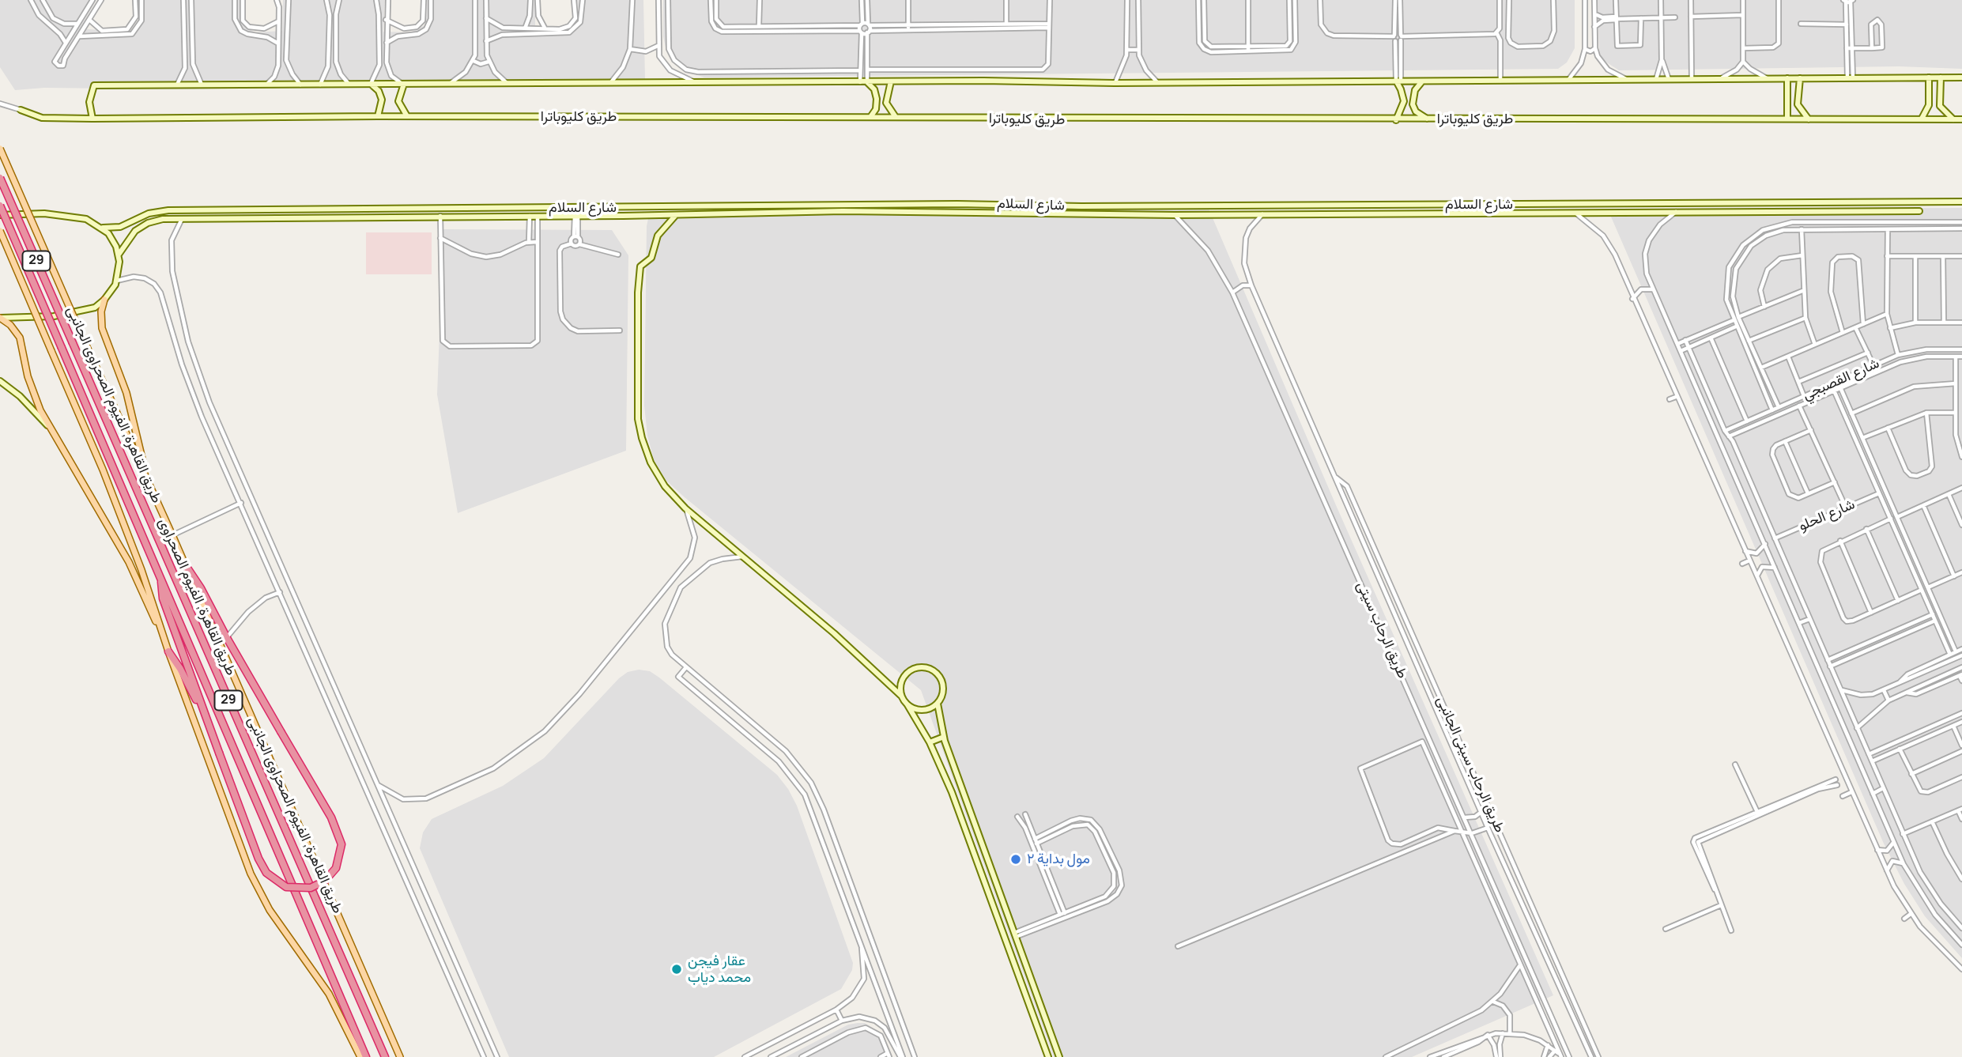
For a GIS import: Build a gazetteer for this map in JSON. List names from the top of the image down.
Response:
{
  "streets": {
    "highway": ["29", "طريق القاهرة, الفيوم الصحراوى"],
    "main road": ["طريق كليوباترا", "شارع السلام", "طريق القاهرة, الفيوم الصحراوى الجانبى"],
    "street": [
      "شارع القصبجي",
      "شارع الحلو",
      "طريق الرحاب سيتى",
      "طريق الرحاب سيتى الجانبى"
    ]
  },
  "crossings": [
    ["شارع السلام", "طريق الرحاب سيتى"],
    ["طريق الرحاب سيتى", "طريق الرحاب سيتى الجانبى"]
  ],
  "places": ["مول بداية ۲", "عقار فيجن محمد دياب"]
}
